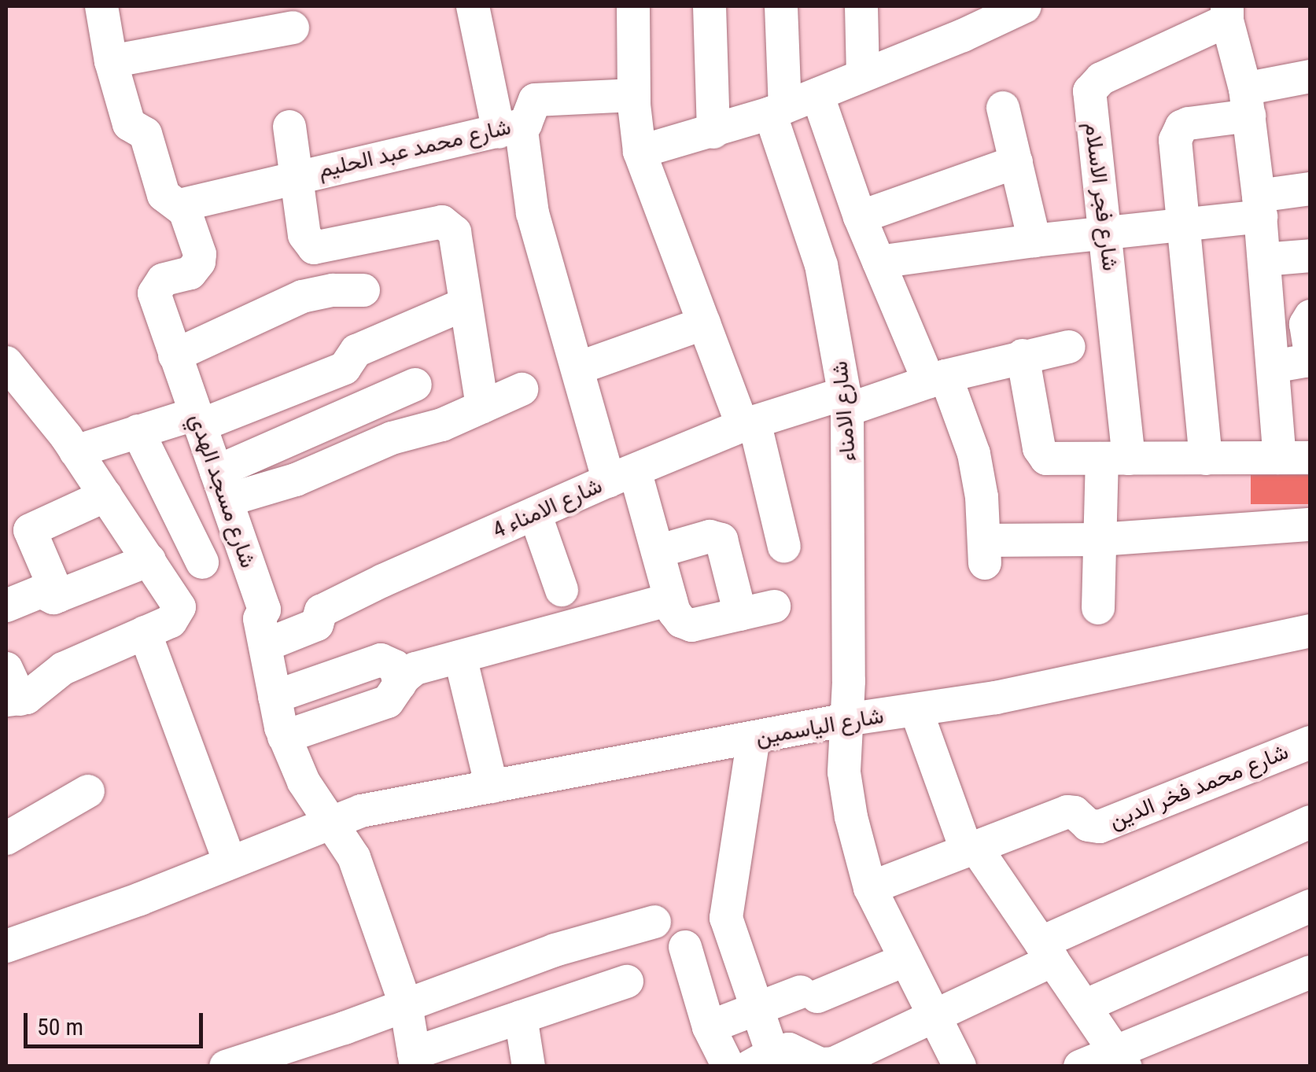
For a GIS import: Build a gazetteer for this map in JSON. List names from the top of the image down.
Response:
{
  "streets": {
    "street": [
      "شارع محمد عبد الحليم",
      "شارع فجر الاسلام",
      "شارع الامناء",
      "شارع مسجد الهدي",
      "شارع الامناء 4",
      "شارع الياسمين",
      "شارع محمد فخر الدين"
    ]
  },
  "crossings": [
    ["شارع محمد عبد الحليم", "شارع مسجد الهدي"],
    ["شارع الامناء", "شارع الامناء 4"],
    ["شارع الامناء", "شارع الياسمين"],
    ["شارع الامناء", "شارع محمد فخر الدين"],
    ["شارع مسجد الهدي", "شارع الامناء 4"],
    ["شارع مسجد الهدي", "شارع الياسمين"]
  ],
  "scale_bar": "50 m"
}
